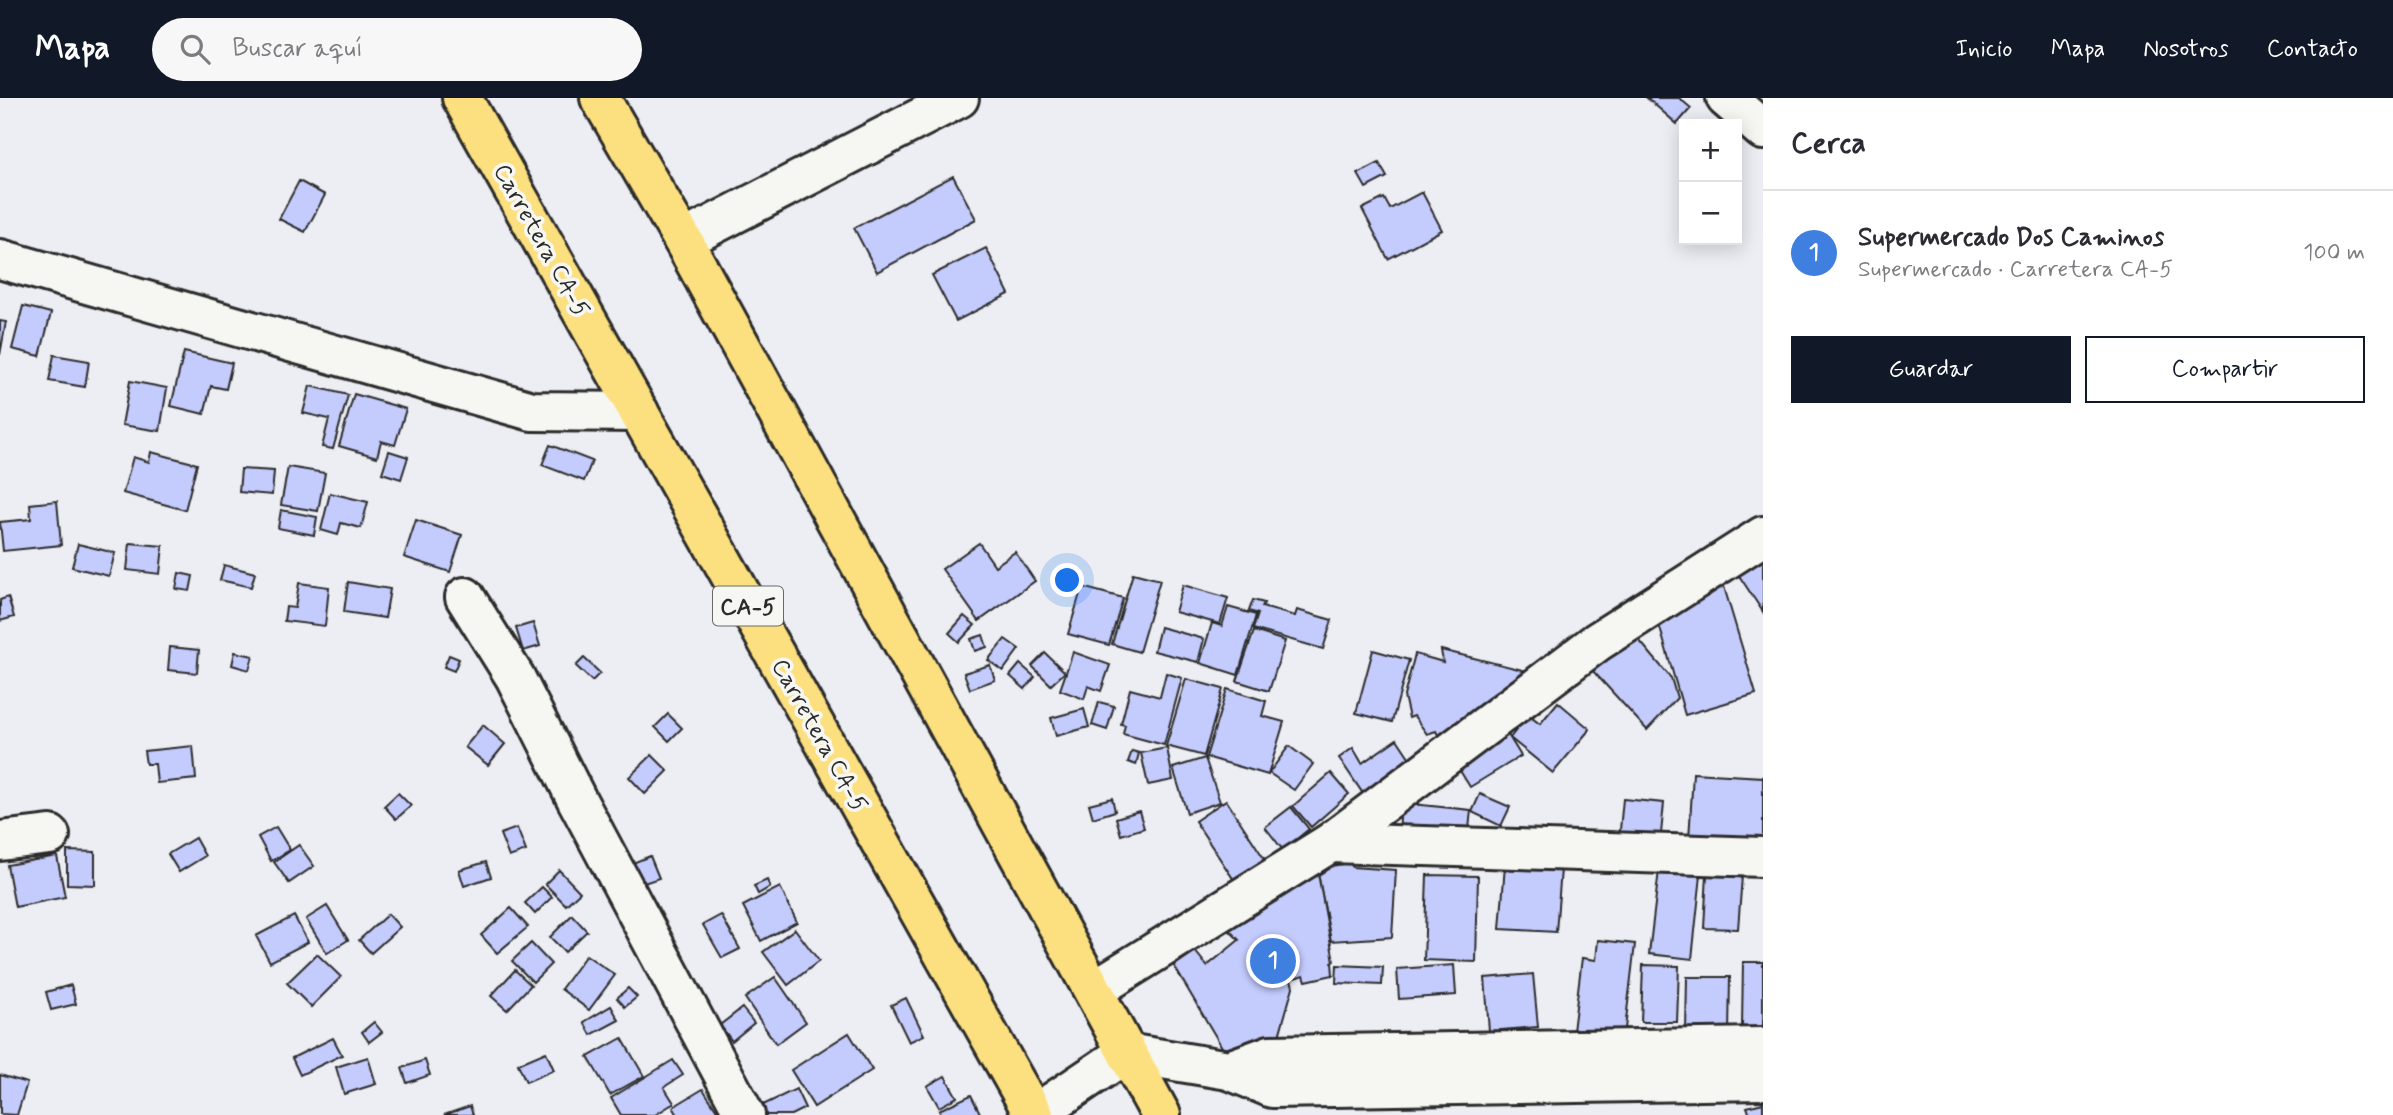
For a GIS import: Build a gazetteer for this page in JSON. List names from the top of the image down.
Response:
{
  "streets": {
    "highway": ["Carretera CA-5", "CA-5"]
  },
  "page": {
    "header": "Mapa",
    "search": "Buscar aquí",
    "nav": [
      "Inicio",
      "Mapa",
      "Nosotros",
      "Contacto"
    ],
    "heading": "Cerca",
    "map_buttons": ["+", "−"],
    "list": [
      {
        "mark": "1",
        "name": "Supermercado Dos Caminos",
        "note": "Supermercado · Carretera CA-5",
        "value": "100 m"
      }
    ],
    "buttons": ["Guardar", "Compartir"],
    "pins": "1"
  }
}
